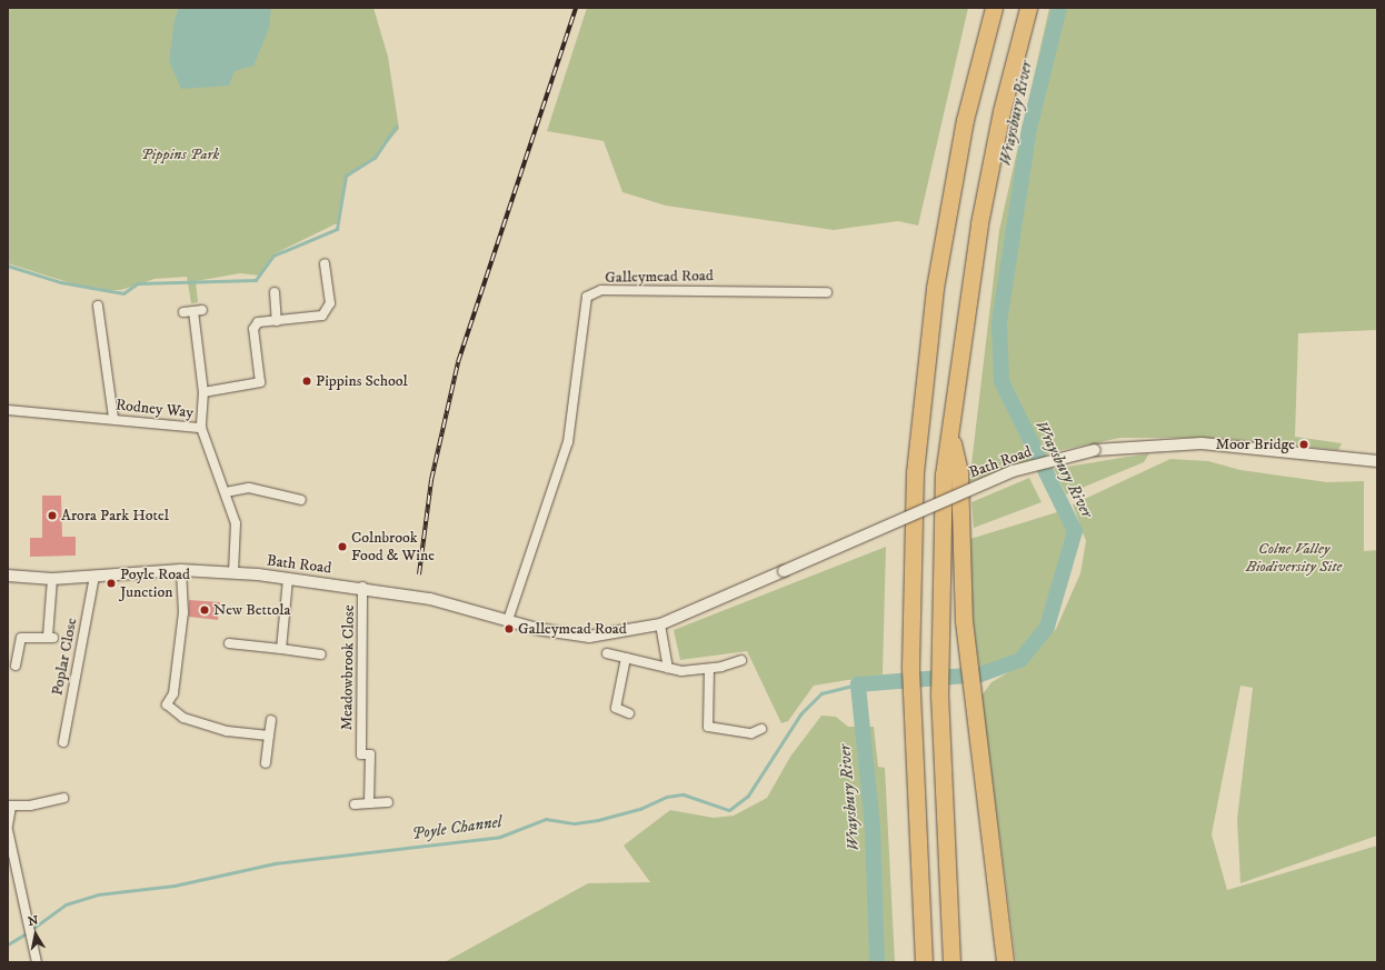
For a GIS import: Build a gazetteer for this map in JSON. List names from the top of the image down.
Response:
{
  "streets": {
    "street": [
      "Galleymead Road",
      "Rodney Way",
      "Bath Road",
      "Poplar Close",
      "Meadowbrook Close"
    ]
  },
  "crossings": [
    ["Galleymead Road", "Bath Road"],
    ["Rodney Way", "Bath Road"],
    ["Bath Road", "Poplar Close"],
    ["Bath Road", "Meadowbrook Close"]
  ],
  "water": ["Wraysbury River", "Poyle Channel"],
  "parks": ["Pippins Park", "Colne Valley Biodiversity Site"],
  "places": [
    "Pippins School",
    "Moor Bridge",
    "Arora Park Hotel",
    "Colnbrook Food & Wine",
    "Poyle Road Junction",
    "New Bettola",
    "Galleymead Road"
  ],
  "north": "top"
}
